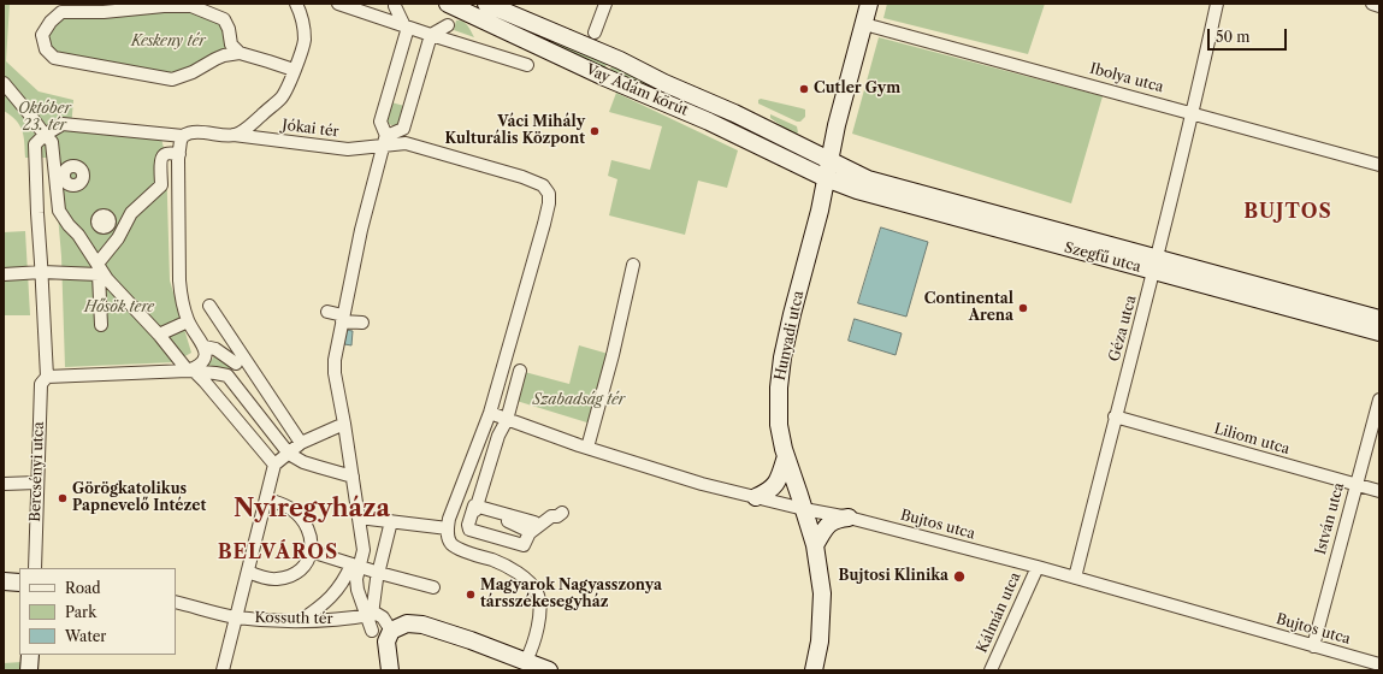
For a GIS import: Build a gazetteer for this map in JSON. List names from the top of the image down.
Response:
{
  "streets": {
    "street": [
      "Ibolya utca",
      "Vay Ádám körút",
      "Jókai tér",
      "Szegfű utca",
      "Géza utca",
      "Hunyadi utca",
      "Liliom utca",
      "Bercsényi utca",
      "István utca",
      "Bujtos utca",
      "Kálmán utca",
      "Kossuth tér"
    ]
  },
  "crossings": [
    ["Ibolya utca", "Géza utca"],
    ["Ibolya utca", "Hunyadi utca"],
    ["Vay Ádám körút", "Szegfű utca"],
    ["Vay Ádám körút", "Hunyadi utca"],
    ["Jókai tér", "Bujtos utca"],
    ["Szegfű utca", "Géza utca"],
    ["Szegfű utca", "Hunyadi utca"],
    ["Géza utca", "Liliom utca"],
    ["Géza utca", "Bujtos utca"],
    ["Hunyadi utca", "Bujtos utca"],
    ["Liliom utca", "István utca"],
    ["István utca", "Bujtos utca"],
    ["Bujtos utca", "Kálmán utca"]
  ],
  "districts": ["BUJTOS", "Nyíregyháza", "BELVÁROS"],
  "parks": [
    "Keskeny tér",
    "Október 23. tér",
    "Hősök tere",
    "Szabadság tér"
  ],
  "places": [
    "Cutler Gym",
    "Váci Mihály Kulturális Központ",
    "Continental Arena",
    "Görögkatolikus Papnevelő Intézet",
    "Bujtosi Klinika",
    "Magyarok Nagyasszonya társszékesegyház"
  ],
  "legend": ["Road", "Park", "Water"],
  "scale_bar": "50 m"
}
